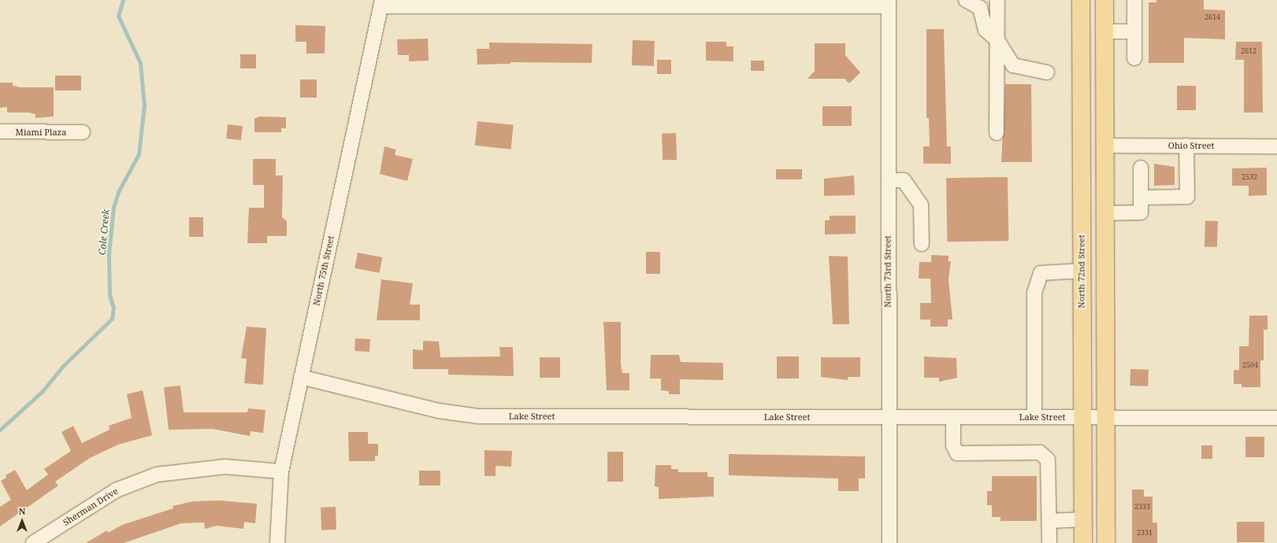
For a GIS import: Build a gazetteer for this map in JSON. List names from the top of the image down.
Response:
{
  "streets": {
    "main road": ["North 72nd Street"],
    "street": [
      "Miami Plaza",
      "Ohio Street",
      "North 75th Street",
      "North 73rd Street",
      "Lake Street",
      "Sherman Drive"
    ]
  },
  "crossings": [
    ["North 75th Street", "Lake Street"],
    ["North 75th Street", "Sherman Drive"],
    ["North 73rd Street", "Lake Street"],
    ["North 72nd Street", "Lake Street"]
  ],
  "water": ["Cole Creek"],
  "house_numbers": [
    "2614",
    "2612",
    "2532",
    "2504",
    "2333",
    "2331"
  ],
  "north": "top"
}
